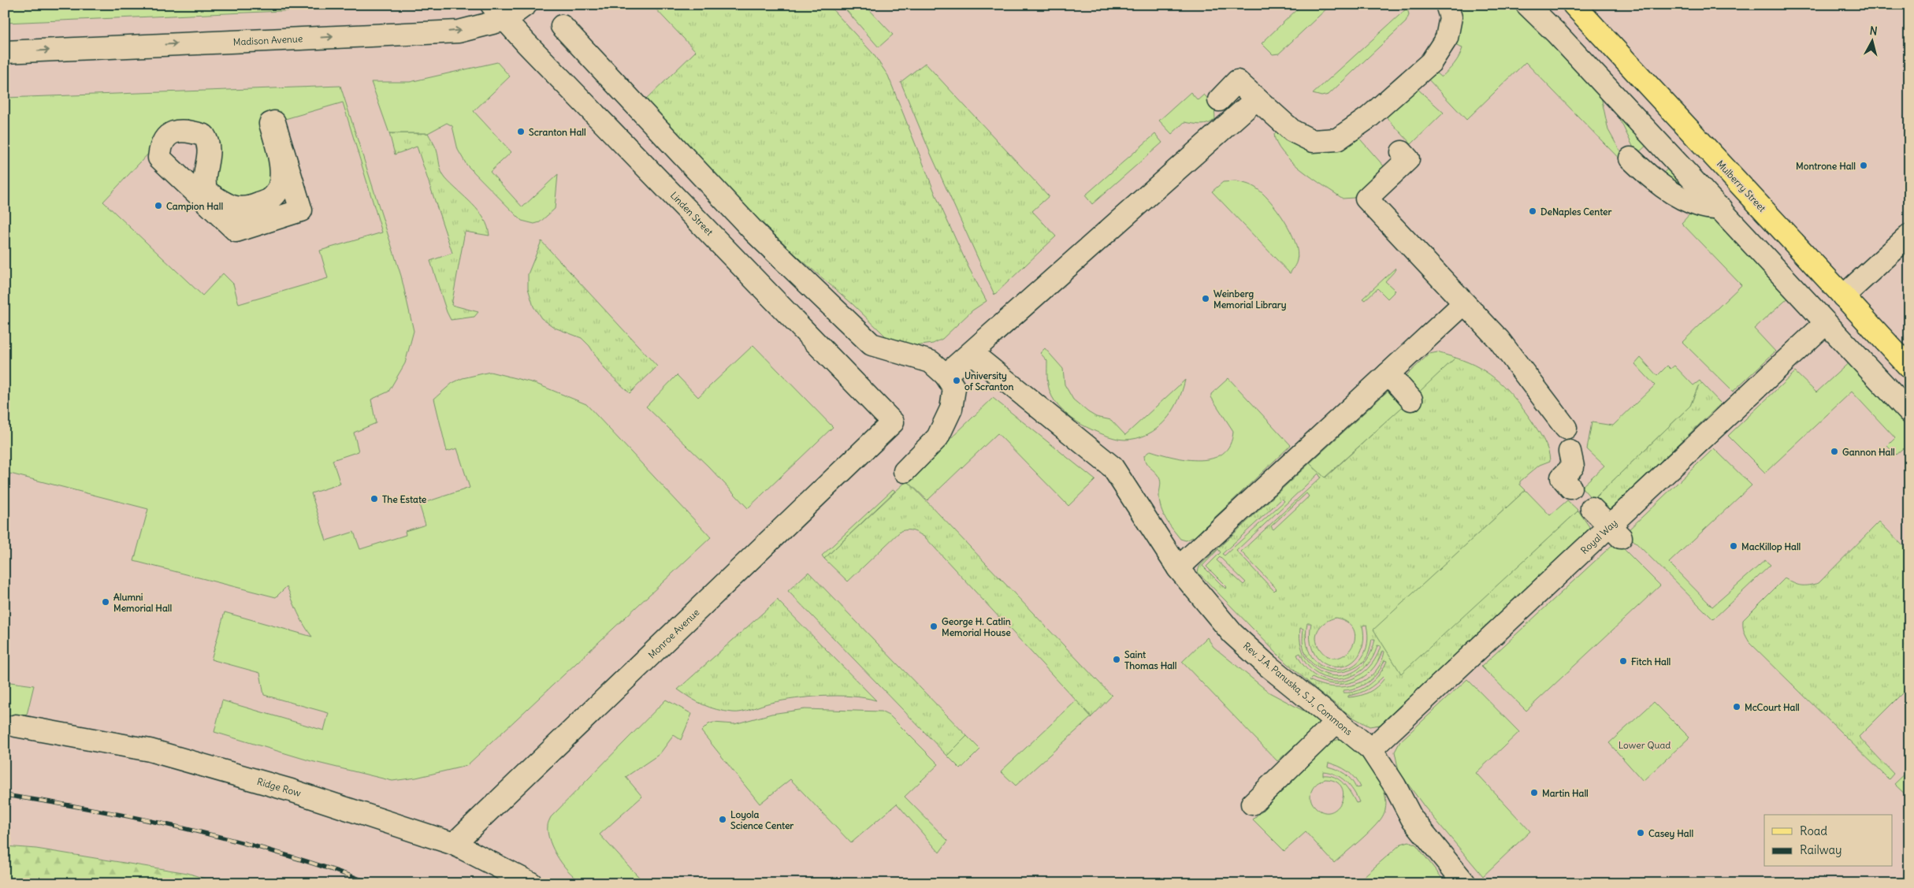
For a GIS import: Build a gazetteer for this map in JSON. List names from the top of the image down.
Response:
{
  "streets": {
    "main road": ["Mulberry Street"],
    "street": [
      "Madison Avenue",
      "Linden Street",
      "Royal Way",
      "Monroe Avenue",
      "Rev. J.A. Panuska, S.J., Commons",
      "Ridge Row"
    ]
  },
  "crossings": [
    ["Madison Avenue", "Linden Street"],
    ["Linden Street", "Monroe Avenue"],
    ["Royal Way", "Rev. J.A. Panuska, S.J., Commons"],
    ["Monroe Avenue", "Ridge Row"]
  ],
  "one_way": ["Madison Avenue"],
  "parks": ["Lower Quad"],
  "places": [
    "Scranton Hall",
    "Montrone Hall",
    "Campion Hall",
    "DeNaples Center",
    "Weinberg Memorial Library",
    "University of Scranton",
    "Gannon Hall",
    "The Estate",
    "MacKillop Hall",
    "Alumni Memorial Hall",
    "George H. Catlin Memorial House",
    "Saint Thomas Hall",
    "Fitch Hall",
    "McCourt Hall",
    "Martin Hall",
    "Loyola Science Center",
    "Casey Hall"
  ],
  "legend": ["Road", "Railway"],
  "north": "top"
}
